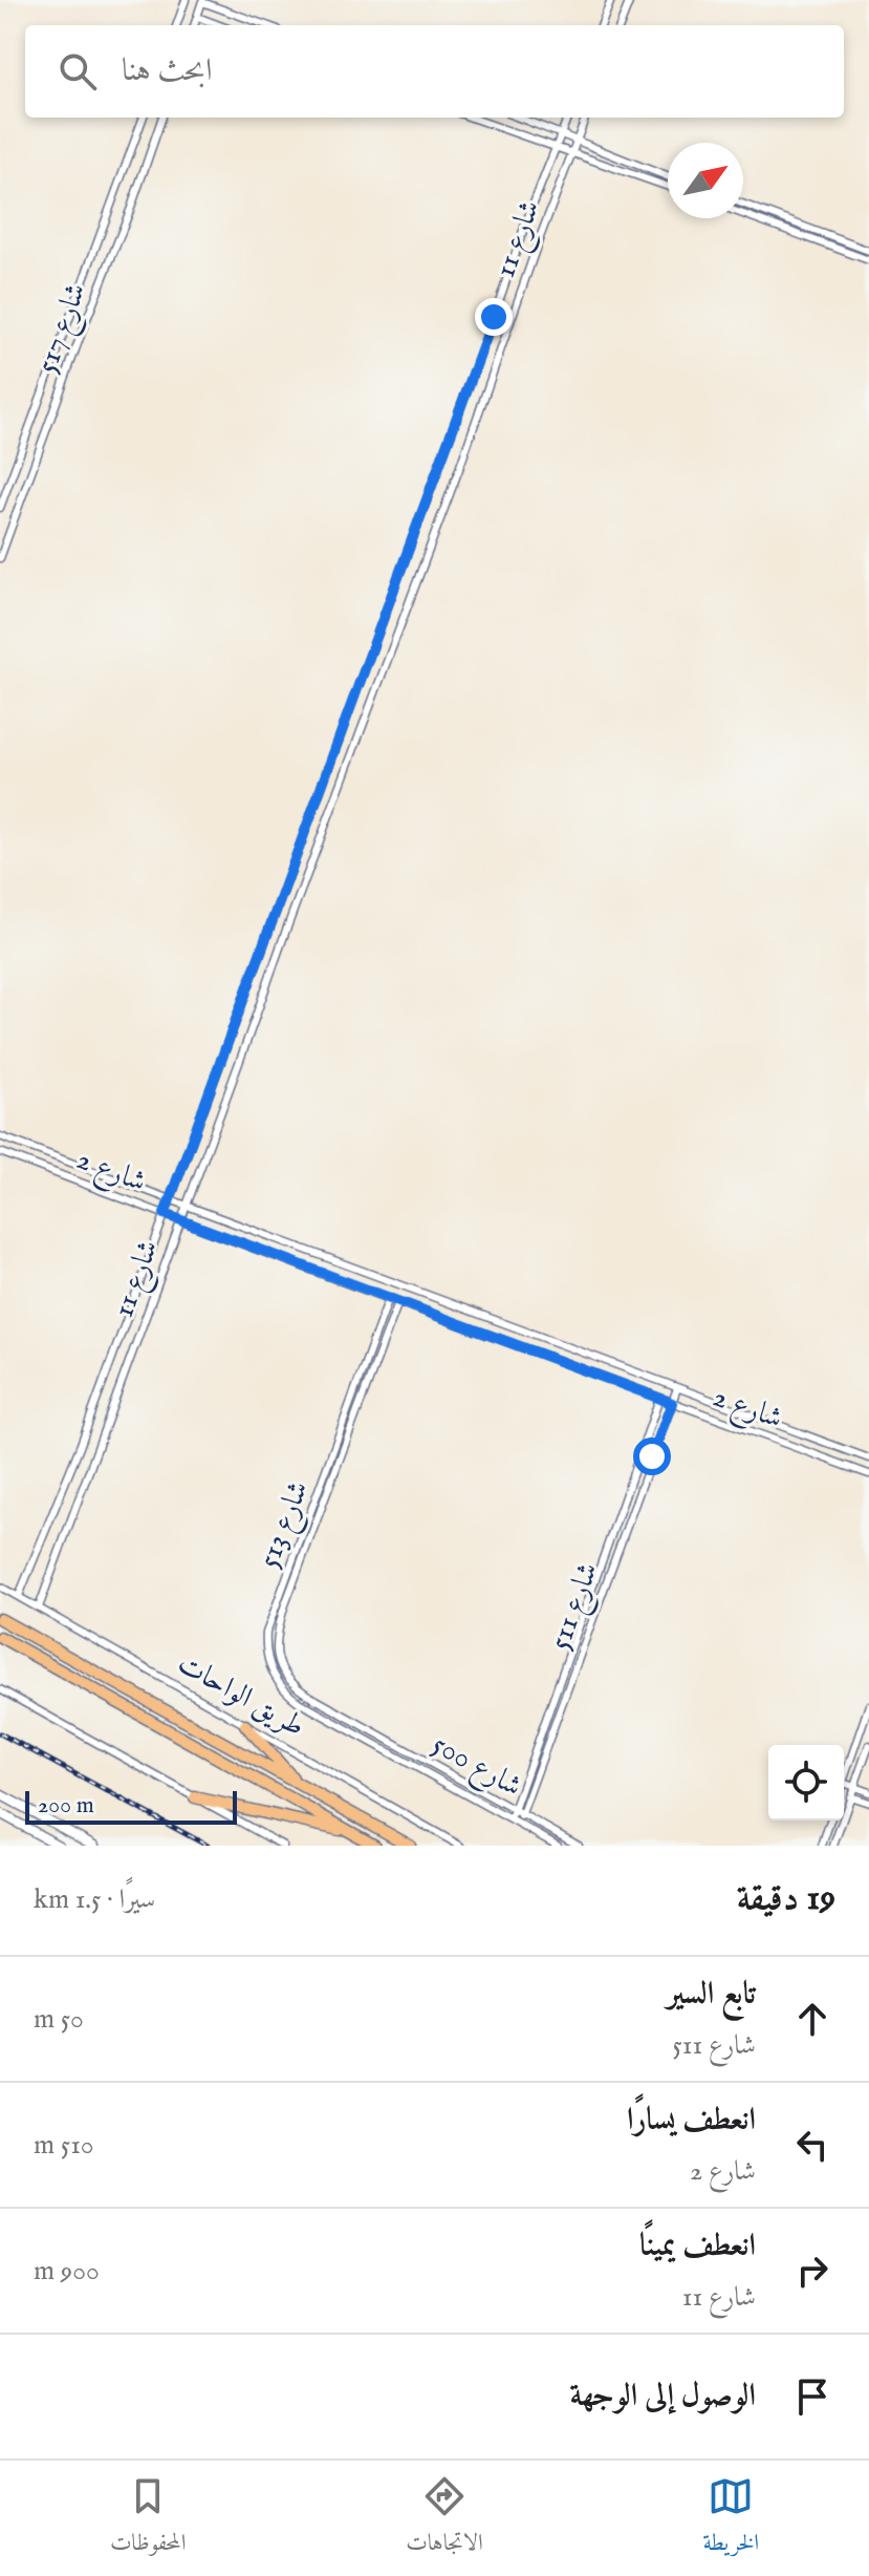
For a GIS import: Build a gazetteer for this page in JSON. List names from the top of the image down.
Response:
{
  "streets": {
    "highway": ["طريق الواحات"],
    "street": [
      "شارع 11",
      "شارع 517",
      "شارع 2",
      "شارع 513",
      "شارع 511",
      "شارع 500"
    ]
  },
  "crossings": [
    ["شارع 11", "شارع 2"],
    ["شارع 11", "طريق الواحات"],
    ["شارع 2", "شارع 513"],
    ["شارع 2", "شارع 511"],
    ["شارع 513", "شارع 500"],
    ["شارع 511", "شارع 500"]
  ],
  "scale_bar": "200 m",
  "north": "top right",
  "page": {
    "search": "ابحث هنا",
    "scale": "200 m",
    "heading": ["19 دقيقة", "سيرًا · 1.5 km"],
    "list": [
      ["تابع السير", "شارع 511", "50 m"],
      ["انعطف يسارًا", "شارع 2", "510 m"],
      ["انعطف يمينًا", "شارع 11", "900 m"],
      "الوصول إلى الوجهة"
    ],
    "nav": ["الخريطة", "الاتجاهات", "المحفوظات"]
  }
}
